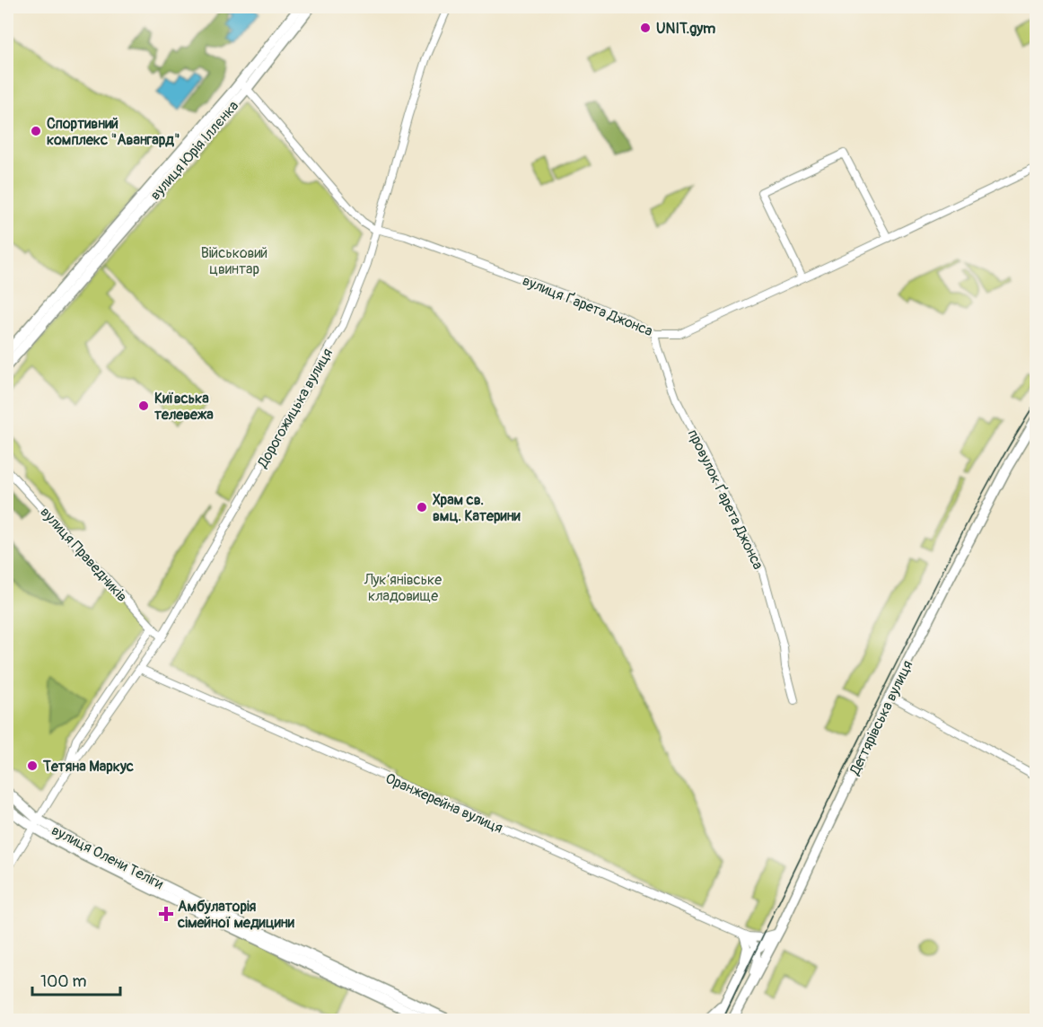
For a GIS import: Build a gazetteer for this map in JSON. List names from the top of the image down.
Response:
{
  "streets": {
    "main road": ["вулиця Юрія Іллєнка", "Дегтярівська вулиця", "вулиця Олени Теліги"],
    "street": [
      "вулиця Ґарета Джонса",
      "Дорогожицька вулиця",
      "провулок Ґарета Джонса",
      "вулиця Праведників",
      "Оранжерейна вулиця"
    ]
  },
  "crossings": [
    ["вулиця Юрія Іллєнка", "вулиця Ґарета Джонса"],
    ["вулиця Ґарета Джонса", "Дорогожицька вулиця"],
    ["вулиця Ґарета Джонса", "провулок Ґарета Джонса"],
    ["Дорогожицька вулиця", "вулиця Праведників"],
    ["Дорогожицька вулиця", "Оранжерейна вулиця"],
    ["Дорогожицька вулиця", "вулиця Олени Теліги"]
  ],
  "parks": ["Військовий цвинтар", "Лукʼянівське кладовище"],
  "places": {
    "other": [
      "UNIT.gym",
      "Спортивний комплекс \"Авангард\"",
      "Київська телевежа",
      "Храм св. вмц. Катерини",
      "Тетяна Маркус"
    ],
    "health": ["Амбулаторія сімейної медицини"]
  },
  "scale_bar": "100 m"
}
